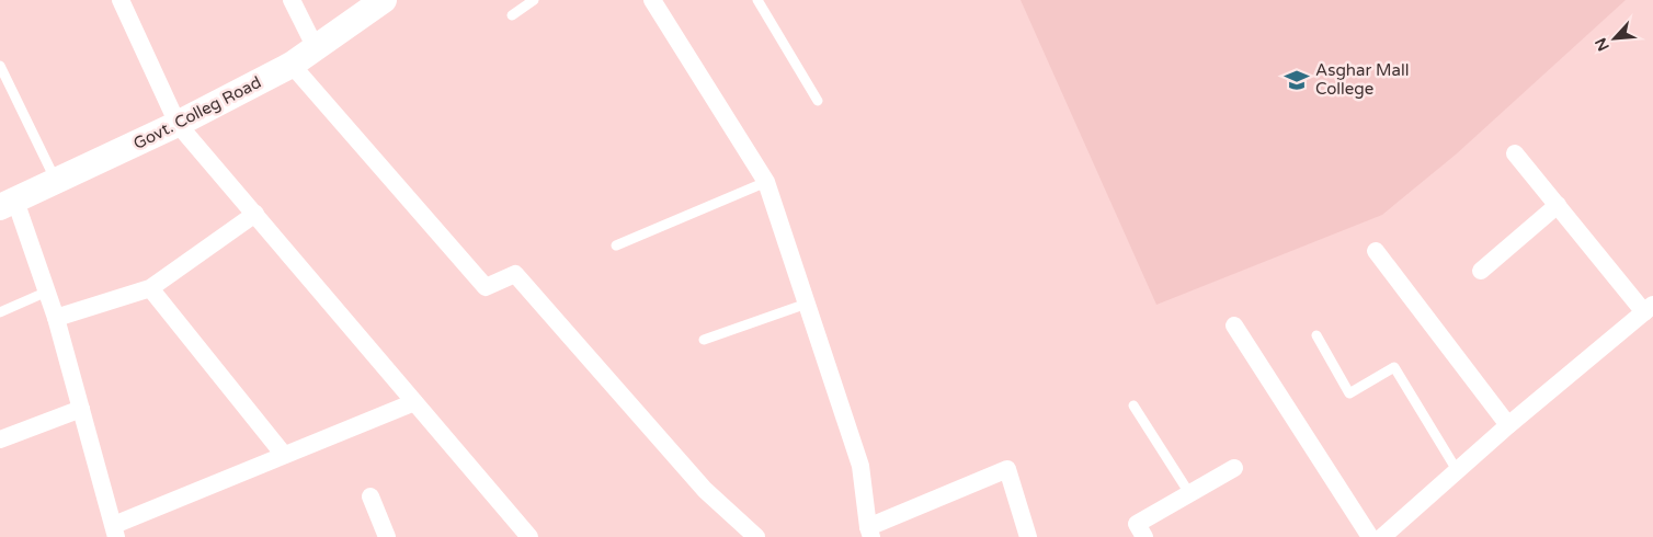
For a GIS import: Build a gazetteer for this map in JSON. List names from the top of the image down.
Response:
{
  "streets": {
    "street": ["Govt. Colleg Road"]
  },
  "places": {
    "school or university": ["Asghar Mall College"]
  },
  "north": "bottom left"
}
